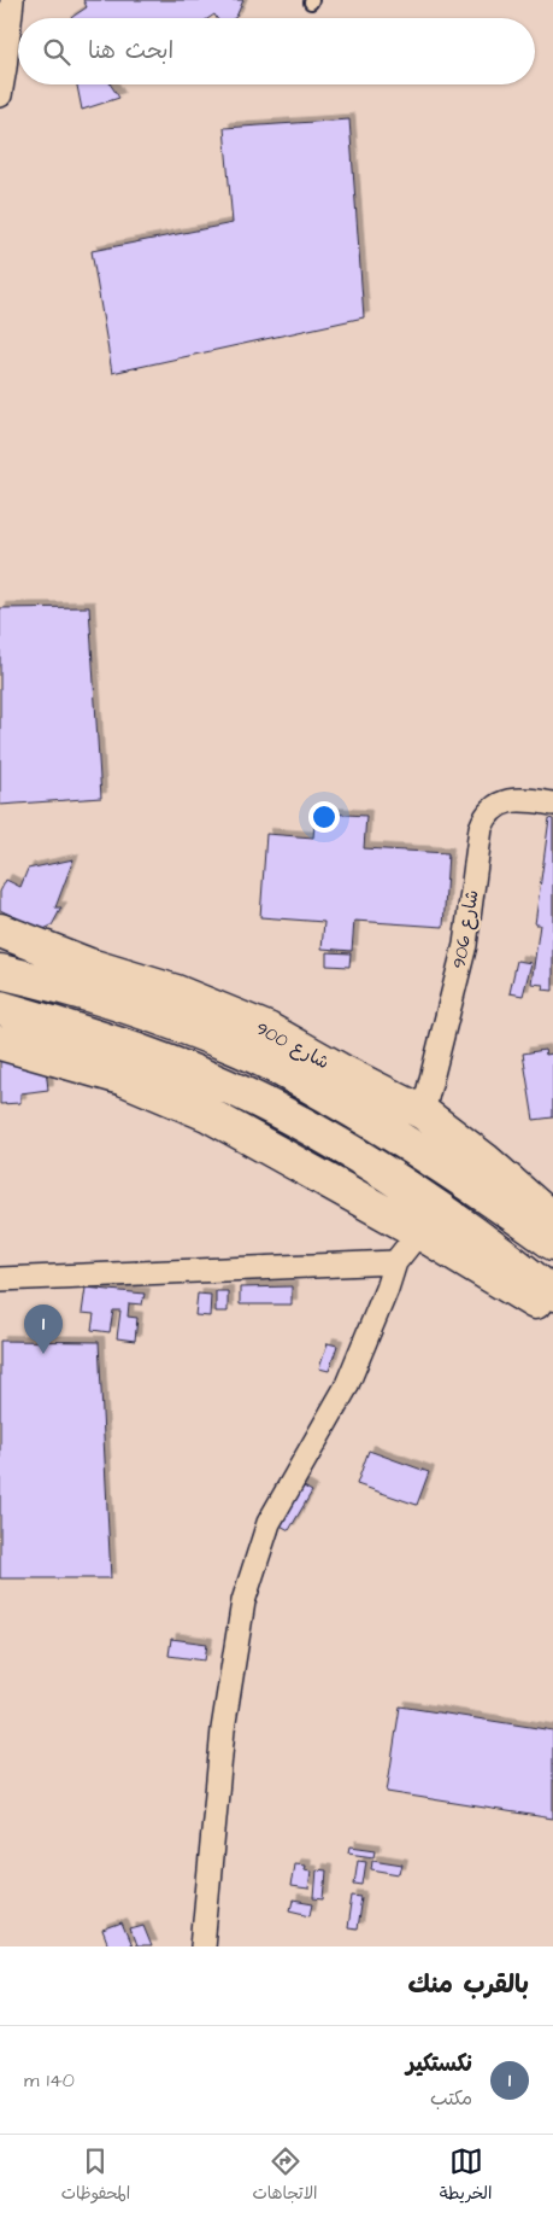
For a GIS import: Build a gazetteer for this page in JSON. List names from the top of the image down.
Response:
{
  "streets": {
    "street": ["شارع 906", "شارع 900"]
  },
  "crossings": [
    ["شارع 906", "شارع 900"]
  ],
  "page": {
    "search": "ابحث هنا",
    "pins": "1",
    "heading": "بالقرب منك",
    "list": [
      {
        "mark": "1",
        "name": "نكستكير",
        "note": "مكتب",
        "value": "140 m"
      }
    ],
    "nav": ["الخريطة", "الاتجاهات", "المحفوظات"]
  }
}
